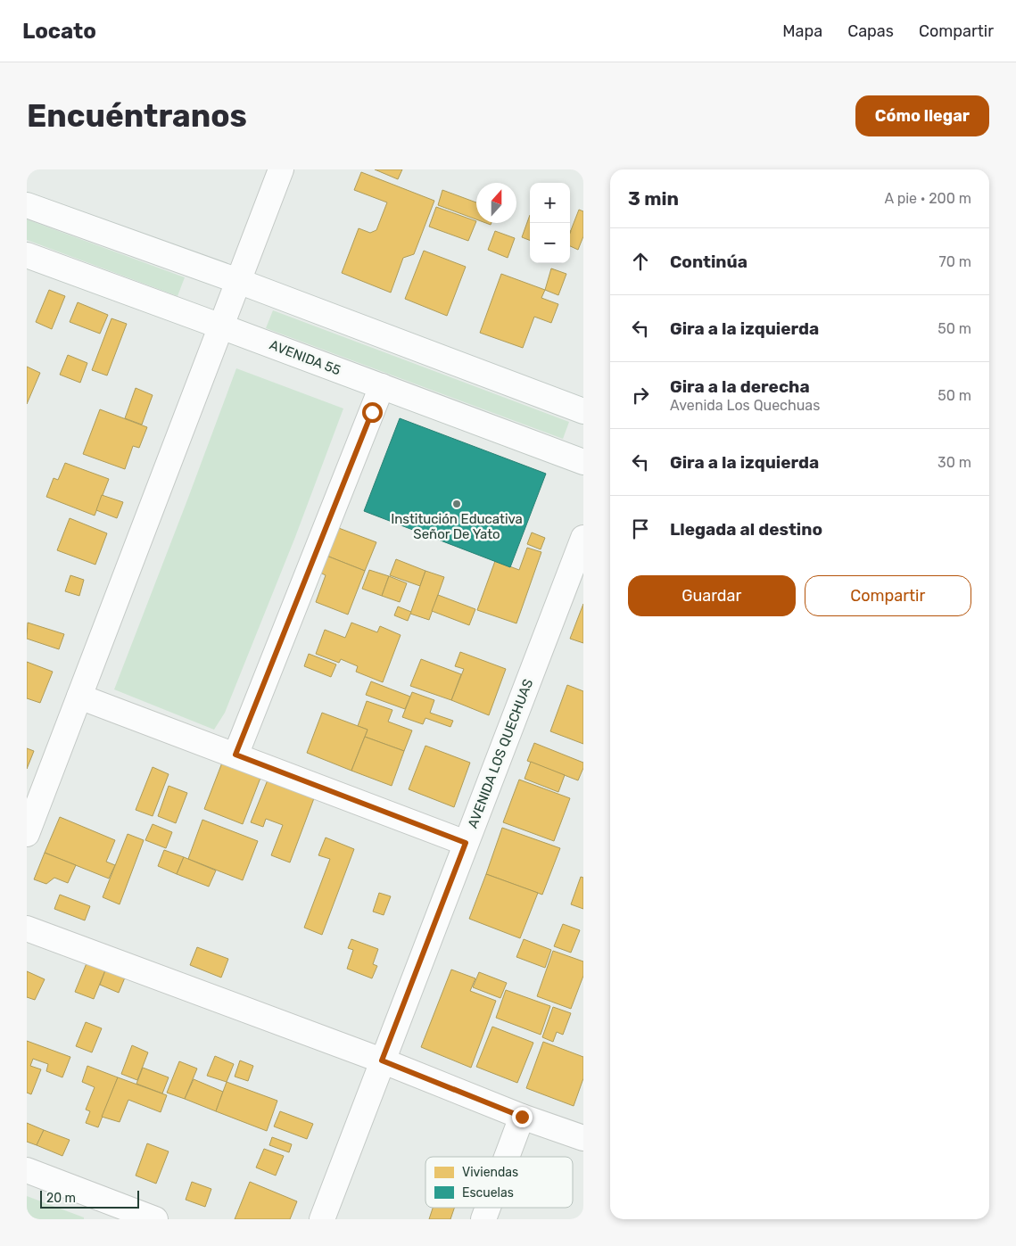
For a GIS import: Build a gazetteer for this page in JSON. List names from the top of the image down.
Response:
{
  "streets": {
    "street": ["AVENIDA 55", "AVENIDA LOS QUECHUAS"]
  },
  "places": ["Institución Educativa Señor De Yato"],
  "legend": ["Viviendas", "Escuelas"],
  "scale_bar": "20 m",
  "north": "top",
  "page": {
    "header": "Locato",
    "nav": ["Mapa", "Capas", "Compartir"],
    "buttons": [
      "Cómo llegar",
      ["Guardar", "Compartir"]
    ],
    "title": "Encuéntranos",
    "heading": ["3 min", "A pie · 200 m"],
    "map_buttons": ["+", "−"],
    "list": [
      ["Continúa", "70 m"],
      ["Gira a la izquierda", "50 m"],
      ["Gira a la derecha", "Avenida Los Quechuas", "50 m"],
      ["Gira a la izquierda", "30 m"],
      "Llegada al destino"
    ],
    "scale": "20 m"
  }
}
